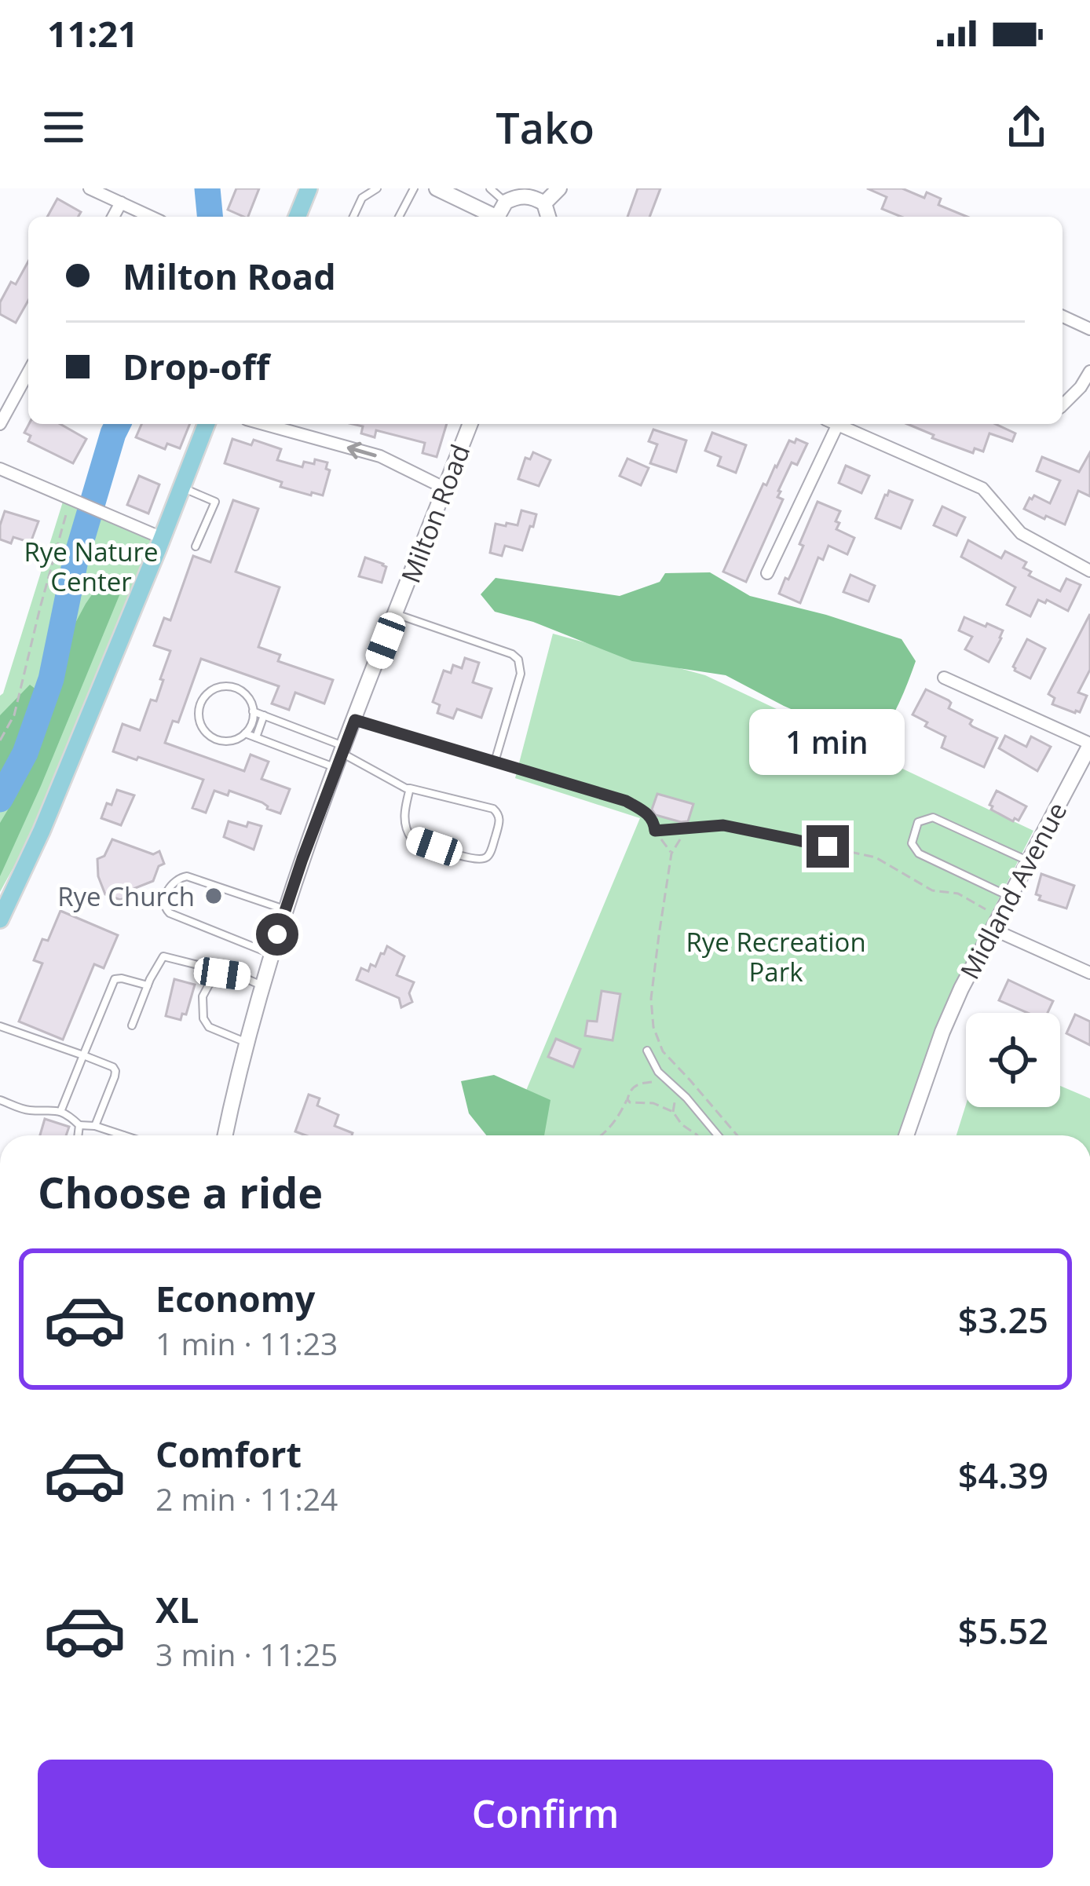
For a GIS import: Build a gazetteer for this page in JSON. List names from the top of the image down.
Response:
{
  "streets": {
    "street": ["Milton Road", "Midland Avenue"]
  },
  "parks": ["Rye Nature Center", "Rye Recreation Park"],
  "places": ["Rye Church"],
  "page": {
    "status": "11:21",
    "header": "Tako",
    "banner": ["Milton Road", "Drop-off"],
    "bubble": "1 min",
    "heading": "Choose a ride",
    "list": [
      {
        "name": "Economy",
        "note": "1 min · 11:23",
        "value": "$3.25"
      },
      {
        "name": "Comfort",
        "note": "2 min · 11:24",
        "value": "$4.39"
      },
      {
        "name": "XL",
        "note": "3 min · 11:25",
        "value": "$5.52"
      }
    ],
    "buttons": "Confirm"
  }
}
